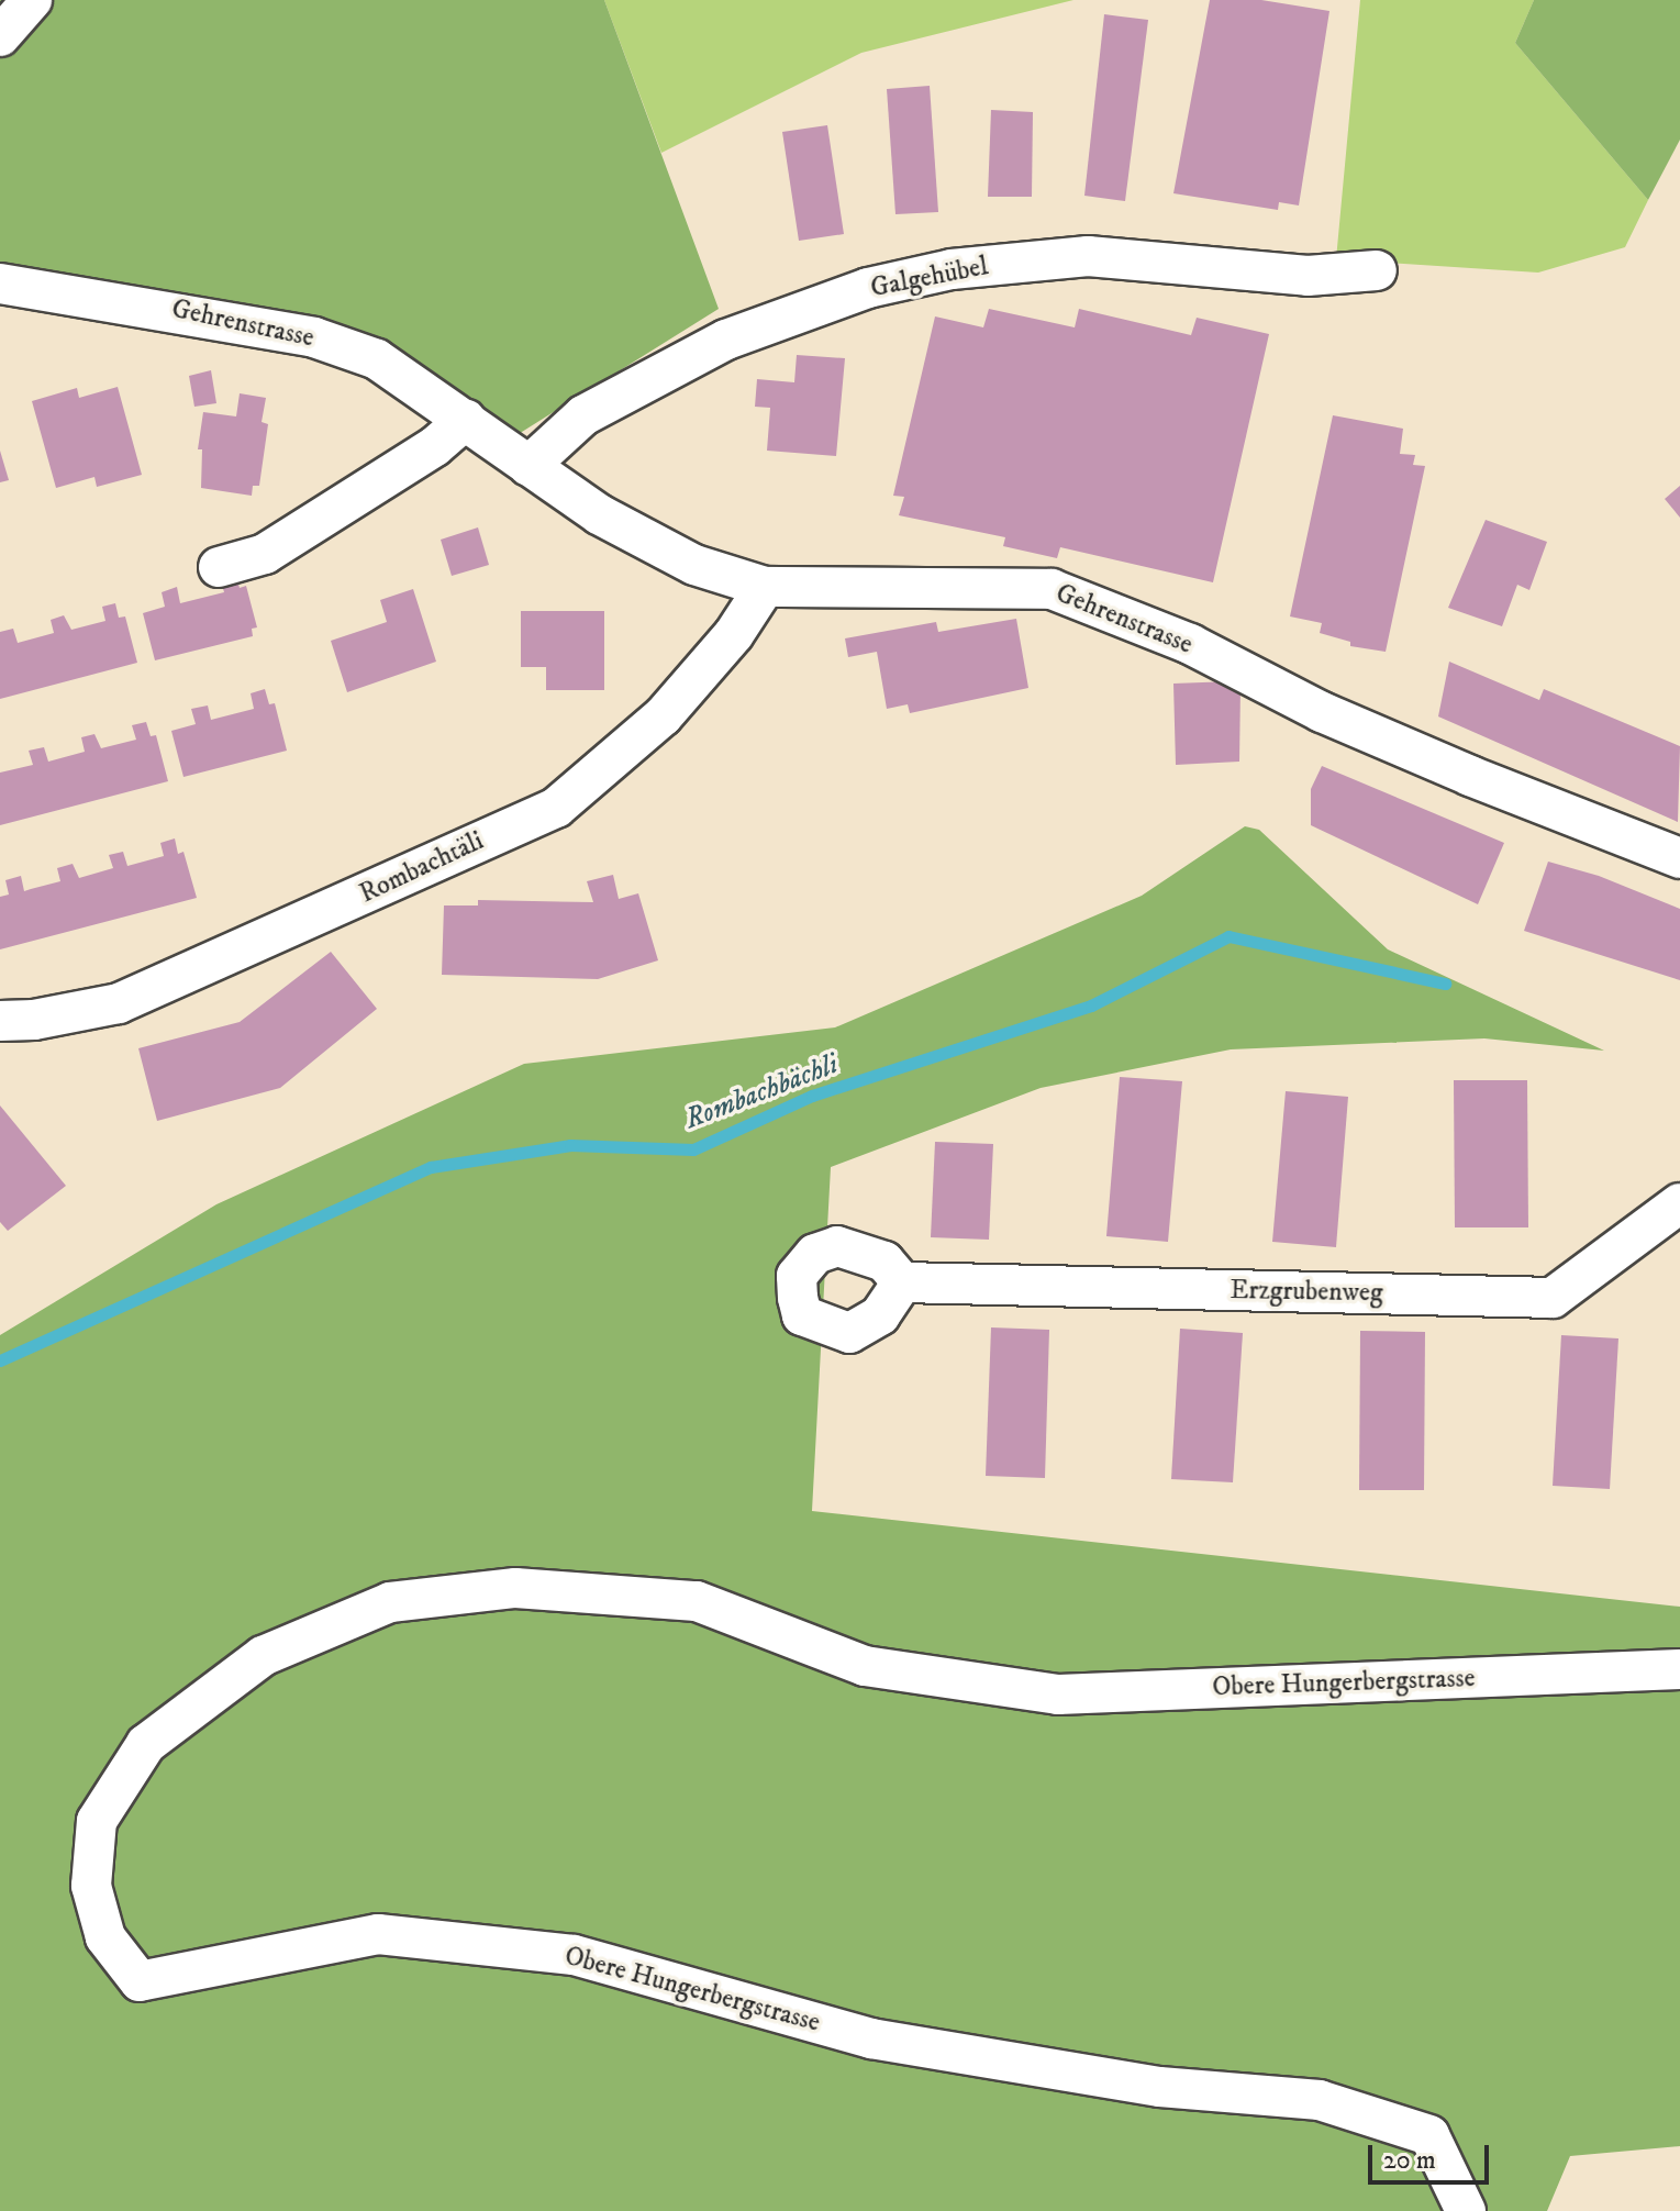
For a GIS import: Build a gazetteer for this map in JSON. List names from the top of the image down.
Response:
{
  "streets": {
    "street": [
      "Galgehübel",
      "Gehrenstrasse",
      "Rombachtäli",
      "Erzgrubenweg",
      "Obere Hungerbergstrasse"
    ]
  },
  "crossings": [
    ["Galgehübel", "Gehrenstrasse"],
    ["Gehrenstrasse", "Rombachtäli"]
  ],
  "water": ["Rombachbächli"],
  "scale_bar": "20 m"
}
